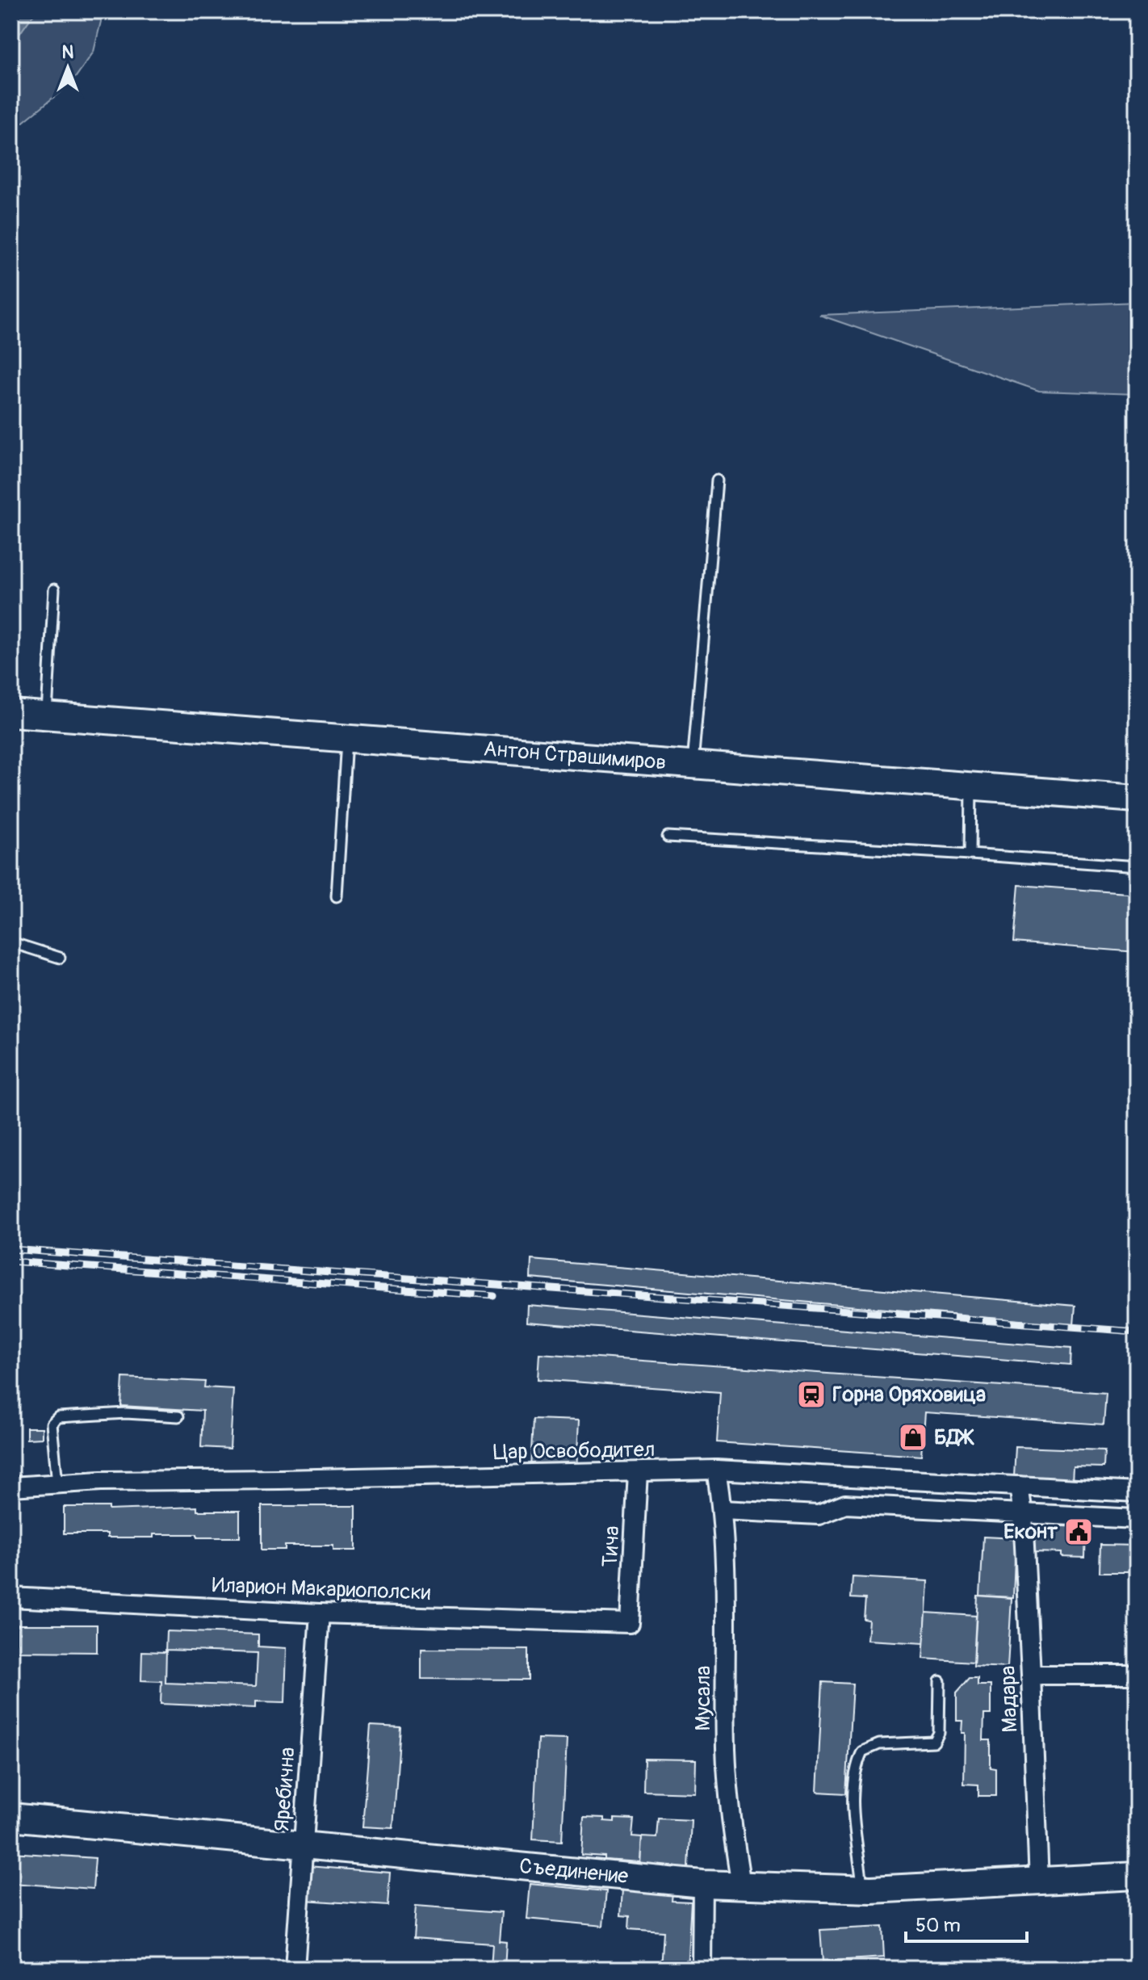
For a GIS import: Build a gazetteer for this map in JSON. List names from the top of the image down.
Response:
{
  "streets": {
    "street": [
      "Антон Страшимиров",
      "Цар Освободител",
      "Тича",
      "Иларион Макариополски",
      "Мусала",
      "Мадара",
      "Яребична",
      "Съединение"
    ]
  },
  "crossings": [
    ["Цар Освободител", "Тича"],
    ["Цар Освободител", "Мусала"],
    ["Цар Освободител", "Мадара"],
    ["Тича", "Иларион Макариополски"],
    ["Иларион Макариополски", "Яребична"],
    ["Мусала", "Съединение"],
    ["Мадара", "Съединение"],
    ["Яребична", "Съединение"]
  ],
  "places": {
    "station": ["Горна Оряховица"],
    "shop": ["БДЖ"],
    "public building": ["Еконт"]
  },
  "scale_bar": "50 m",
  "north": "top"
}
